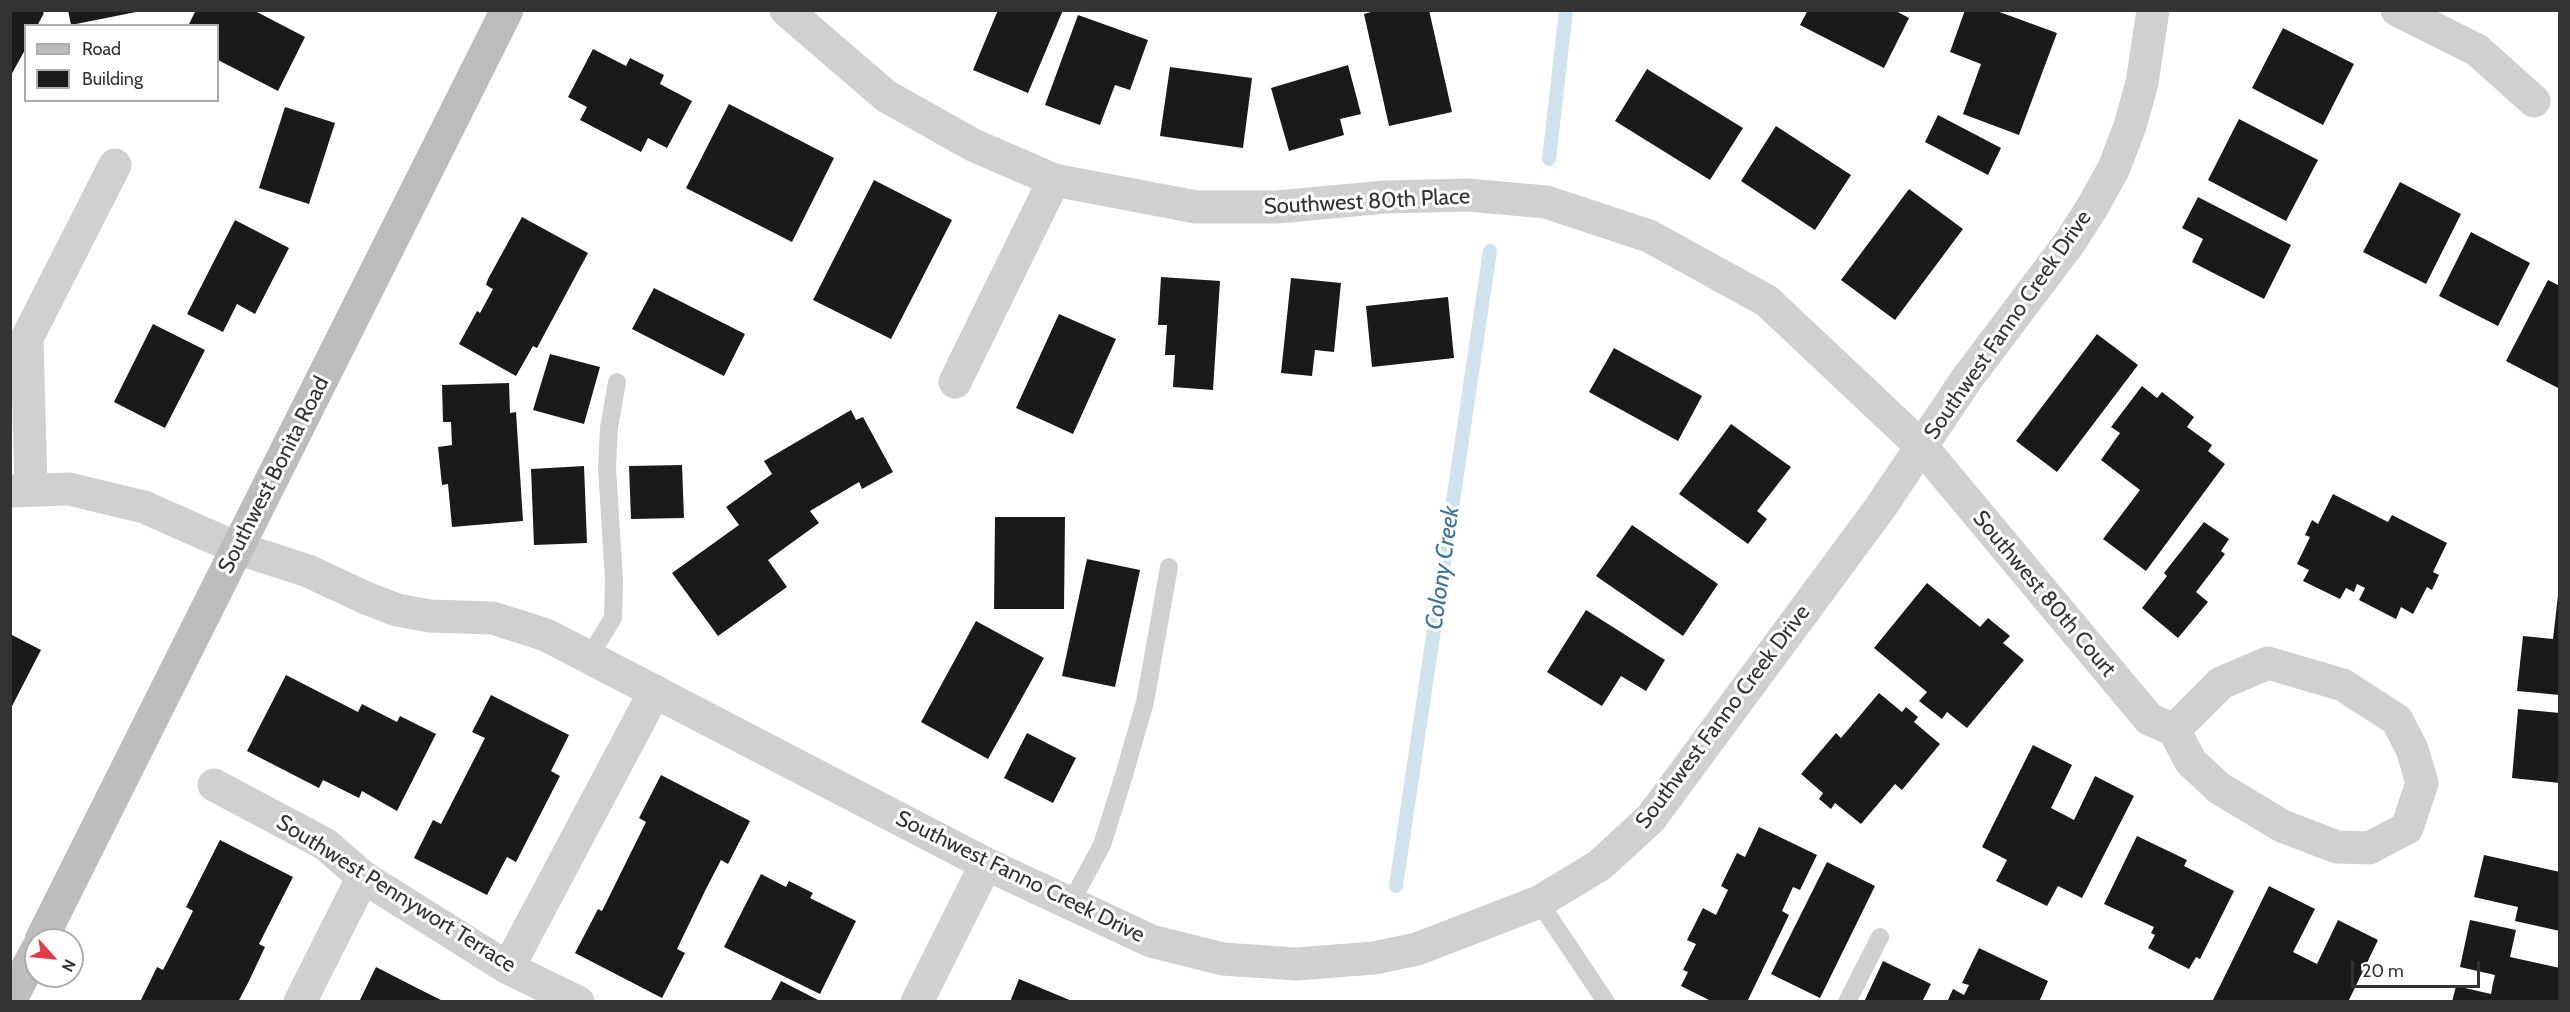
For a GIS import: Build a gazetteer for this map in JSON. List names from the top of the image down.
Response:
{
  "streets": {
    "main road": ["Southwest Bonita Road"],
    "street": [
      "Southwest 80th Place",
      "Southwest Fanno Creek Drive",
      "Southwest 80th Court",
      "Southwest Pennywort Terrace"
    ]
  },
  "crossings": [
    ["Southwest 80th Place", "Southwest Fanno Creek Drive"],
    ["Southwest 80th Place", "Southwest 80th Court"],
    ["Southwest Fanno Creek Drive", "Southwest Bonita Road"],
    ["Southwest Fanno Creek Drive", "Southwest 80th Court"]
  ],
  "water": ["Colony Creek"],
  "legend": ["Road", "Building"],
  "scale_bar": "20 m",
  "north": "bottom right"
}
